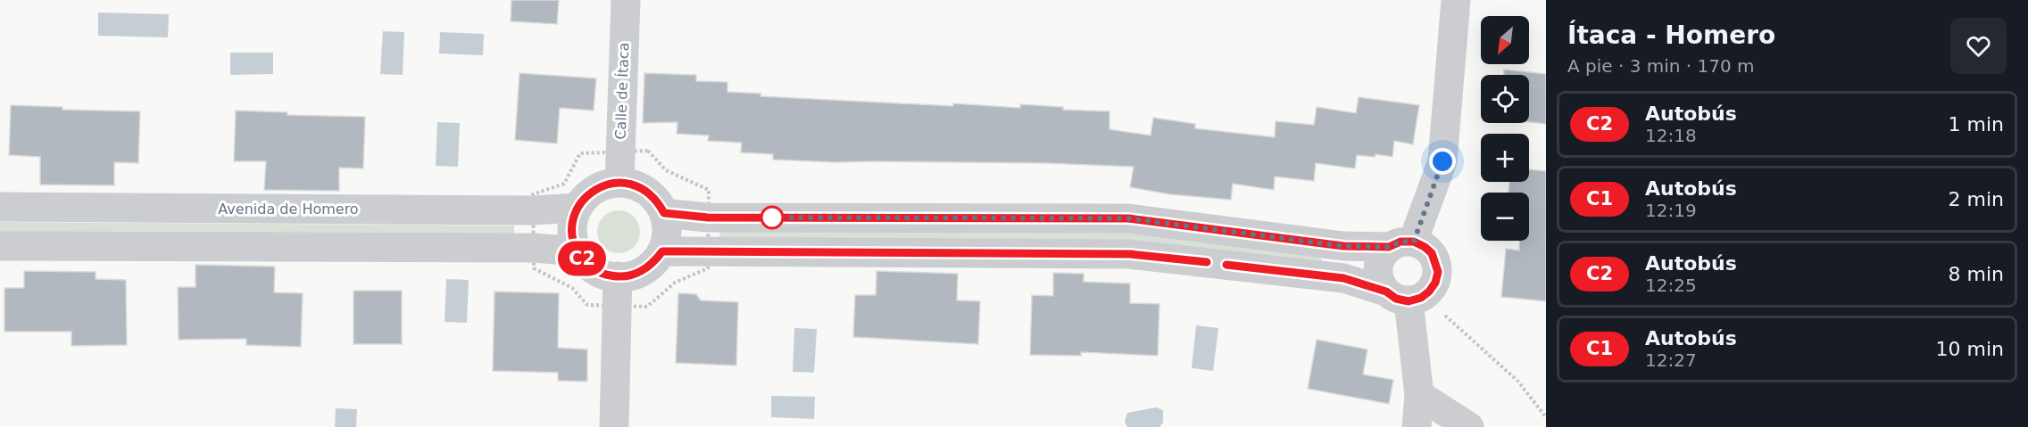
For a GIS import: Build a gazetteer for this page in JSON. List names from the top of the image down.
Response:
{
  "streets": {
    "street": ["Calle de Ítaca", "Avenida de Homero"]
  },
  "crossings": [
    ["Calle de Ítaca", "Avenida de Homero"]
  ],
  "lines": ["bus line C2"],
  "north": "bottom left",
  "page": {
    "on_map": "C2",
    "heading": ["Ítaca - Homero", "A pie · 3 min · 170 m"],
    "map_buttons": ["+", "−"],
    "list": [
      {
        "mark": "C2",
        "name": "Autobús",
        "note": "12:18",
        "value": "1 min"
      },
      {
        "mark": "C1",
        "name": "Autobús",
        "note": "12:19",
        "value": "2 min"
      },
      {
        "mark": "C2",
        "name": "Autobús",
        "note": "12:25",
        "value": "8 min"
      },
      {
        "mark": "C1",
        "name": "Autobús",
        "note": "12:27",
        "value": "10 min"
      }
    ]
  }
}
